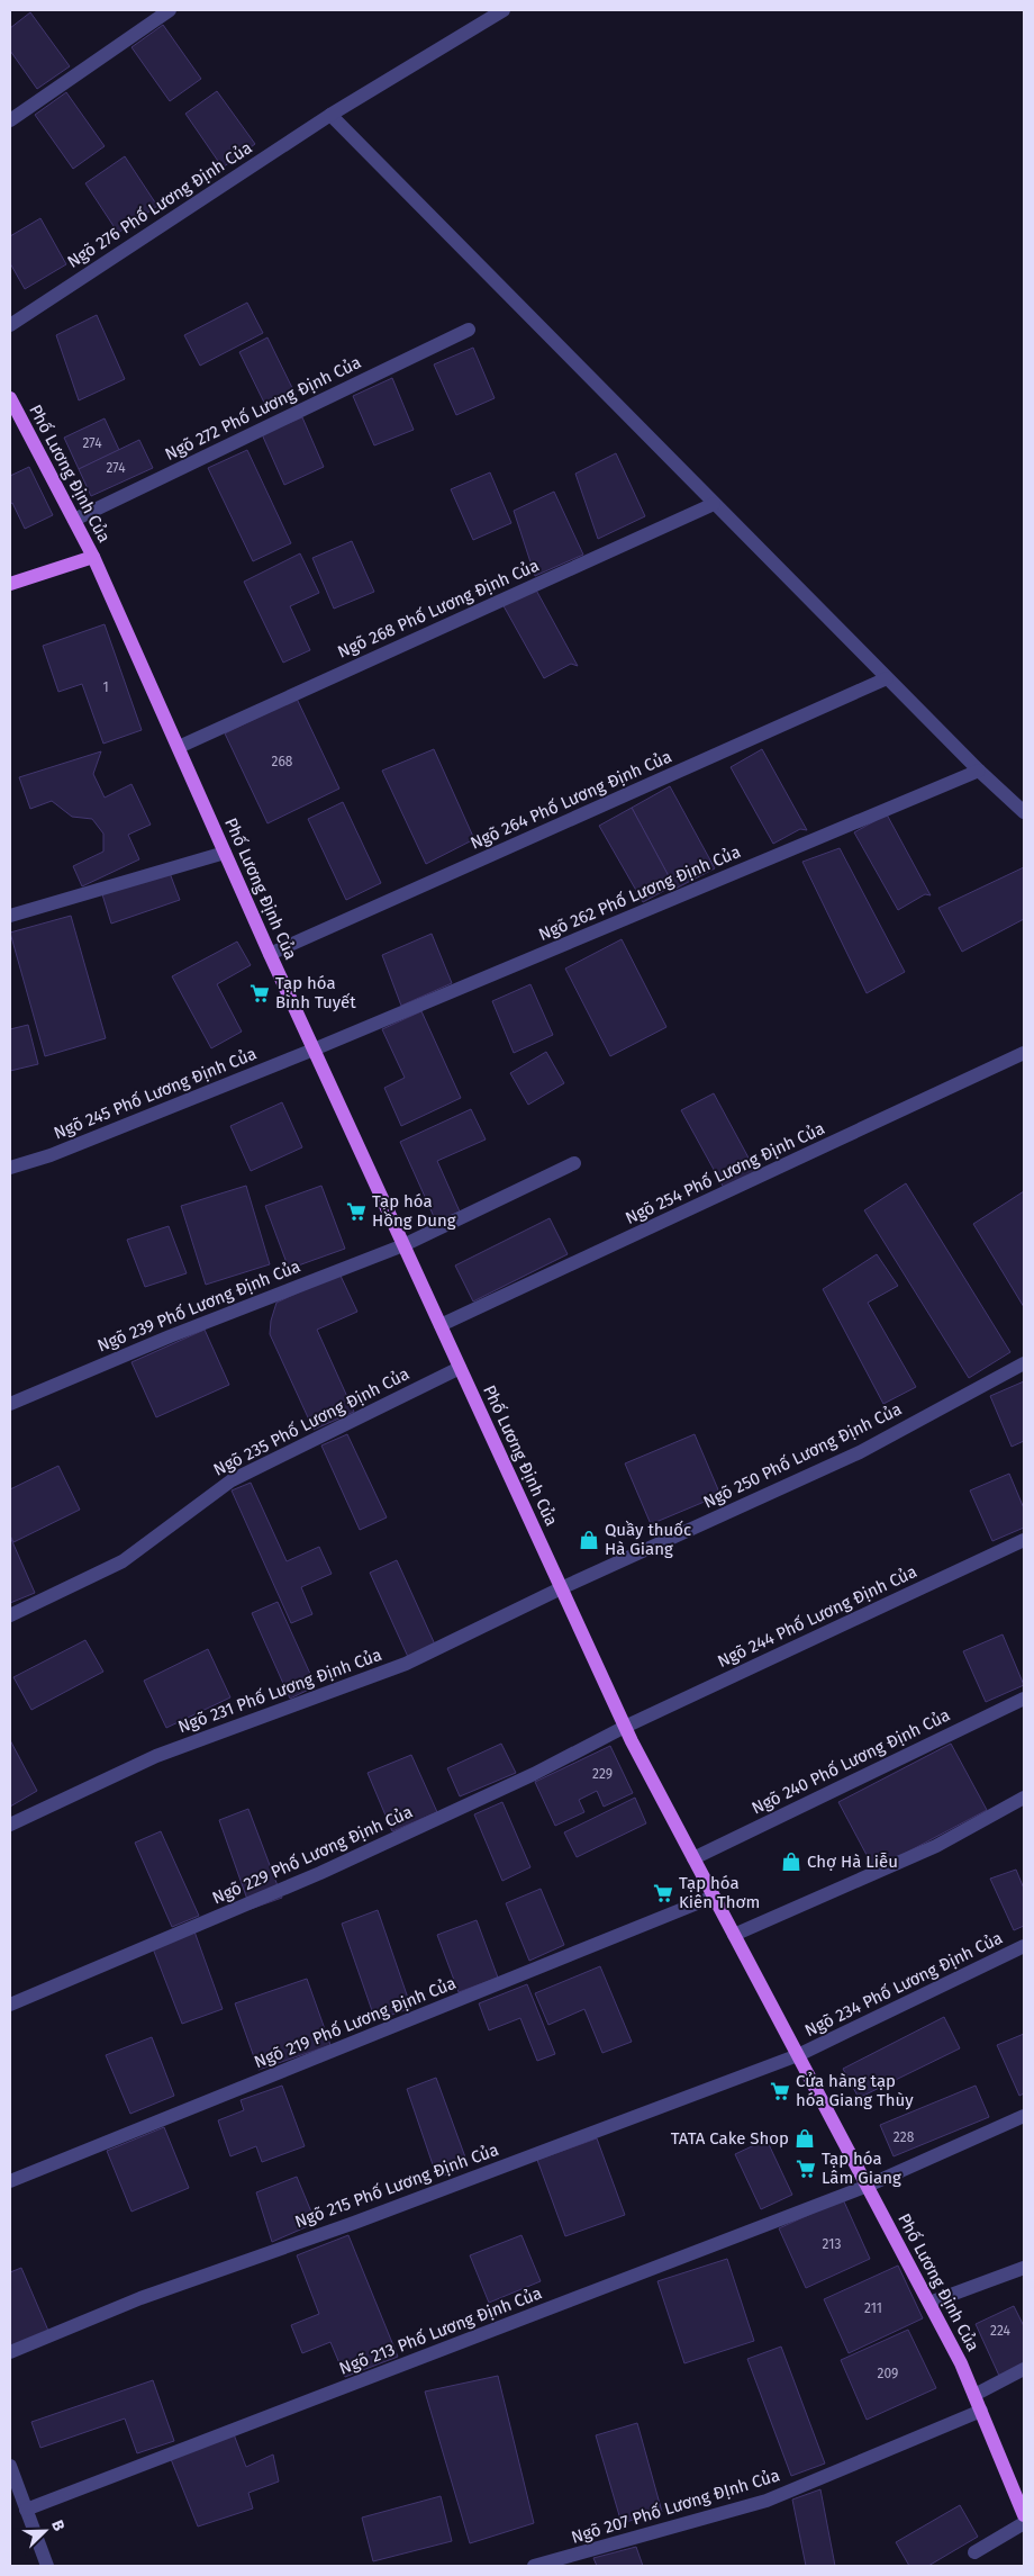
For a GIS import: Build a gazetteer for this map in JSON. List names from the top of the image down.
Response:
{
  "streets": {
    "main road": ["Phố Lương Định Của"],
    "street": [
      "Ngõ 276 Phố Lương Định Của",
      "Ngõ 272 Phố Lương Định Của",
      "Ngõ 268 Phố Lương Định Của",
      "Ngõ 264 Phố Lương Định Của",
      "Ngõ 262 Phố Lương Định Của",
      "Ngõ 245 Phố Lương Định Của",
      "Ngõ 254 Phố Lương Định Của",
      "Ngõ 239 Phố Lương Định Của",
      "Ngõ 235 Phố Lương Định Của",
      "Ngõ 250 Phố Lương Định Của",
      "Ngõ 244 Phố Lương Định Của",
      "Ngõ 231 Phố Lương Định Của",
      "Ngõ 240 Phố Lương Định Của",
      "Ngõ 229 Phố Lương Định Của",
      "Ngõ 234 Phố Lương Định Của",
      "Ngõ 219 Phố Lương Định Của",
      "Ngõ 215 Phố Lương Định Của",
      "Ngõ 213 Phố Lương Định Của",
      "Ngõ 207 Phố Lương ĐỊnh Của"
    ]
  },
  "crossings": [
    ["Ngõ 272 Phố Lương Định Của", "Phố Lương Định Của"],
    ["Phố Lương Định Của", "Ngõ 268 Phố Lương Định Của"],
    ["Phố Lương Định Của", "Ngõ 264 Phố Lương Định Của"],
    ["Phố Lương Định Của", "Ngõ 262 Phố Lương Định Của"],
    ["Phố Lương Định Của", "Ngõ 245 Phố Lương Định Của"],
    ["Phố Lương Định Của", "Ngõ 254 Phố Lương Định Của"],
    ["Phố Lương Định Của", "Ngõ 239 Phố Lương Định Của"],
    ["Phố Lương Định Của", "Ngõ 235 Phố Lương Định Của"],
    ["Phố Lương Định Của", "Ngõ 250 Phố Lương Định Của"],
    ["Phố Lương Định Của", "Ngõ 244 Phố Lương Định Của"],
    ["Phố Lương Định Của", "Ngõ 231 Phố Lương Định Của"],
    ["Phố Lương Định Của", "Ngõ 240 Phố Lương Định Của"],
    ["Phố Lương Định Của", "Ngõ 229 Phố Lương Định Của"],
    ["Phố Lương Định Của", "Ngõ 234 Phố Lương Định Của"],
    ["Phố Lương Định Của", "Ngõ 219 Phố Lương Định Của"],
    ["Phố Lương Định Của", "Ngõ 215 Phố Lương Định Của"],
    ["Phố Lương Định Của", "Ngõ 213 Phố Lương Định Của"],
    ["Phố Lương Định Của", "Ngõ 207 Phố Lương ĐỊnh Của"],
    ["Ngõ 262 Phố Lương Định Của", "Ngõ 245 Phố Lương Định Của"],
    ["Ngõ 250 Phố Lương Định Của", "Ngõ 231 Phố Lương Định Của"],
    ["Ngõ 244 Phố Lương Định Của", "Ngõ 229 Phố Lương Định Của"],
    ["Ngõ 234 Phố Lương Định Của", "Ngõ 215 Phố Lương Định Của"]
  ],
  "places": {
    "supermarket": [
      "Tạp hóa Bình Tuyết",
      "Tạp hóa Hồng Dung",
      "Tạp hóa Kiên Thơm",
      "Cửa hàng tạp hóa Giang Thùy",
      "Tạp hóa Lâm Giang"
    ],
    "shop": ["Quầy thuốc Hà Giang", "Chợ Hà Liễu", "TATA Cake Shop"]
  },
  "house_numbers": [
    "274",
    "274",
    "1",
    "268",
    "229",
    "228",
    "213",
    "211",
    "224",
    "209"
  ],
  "north": "top right"
}
